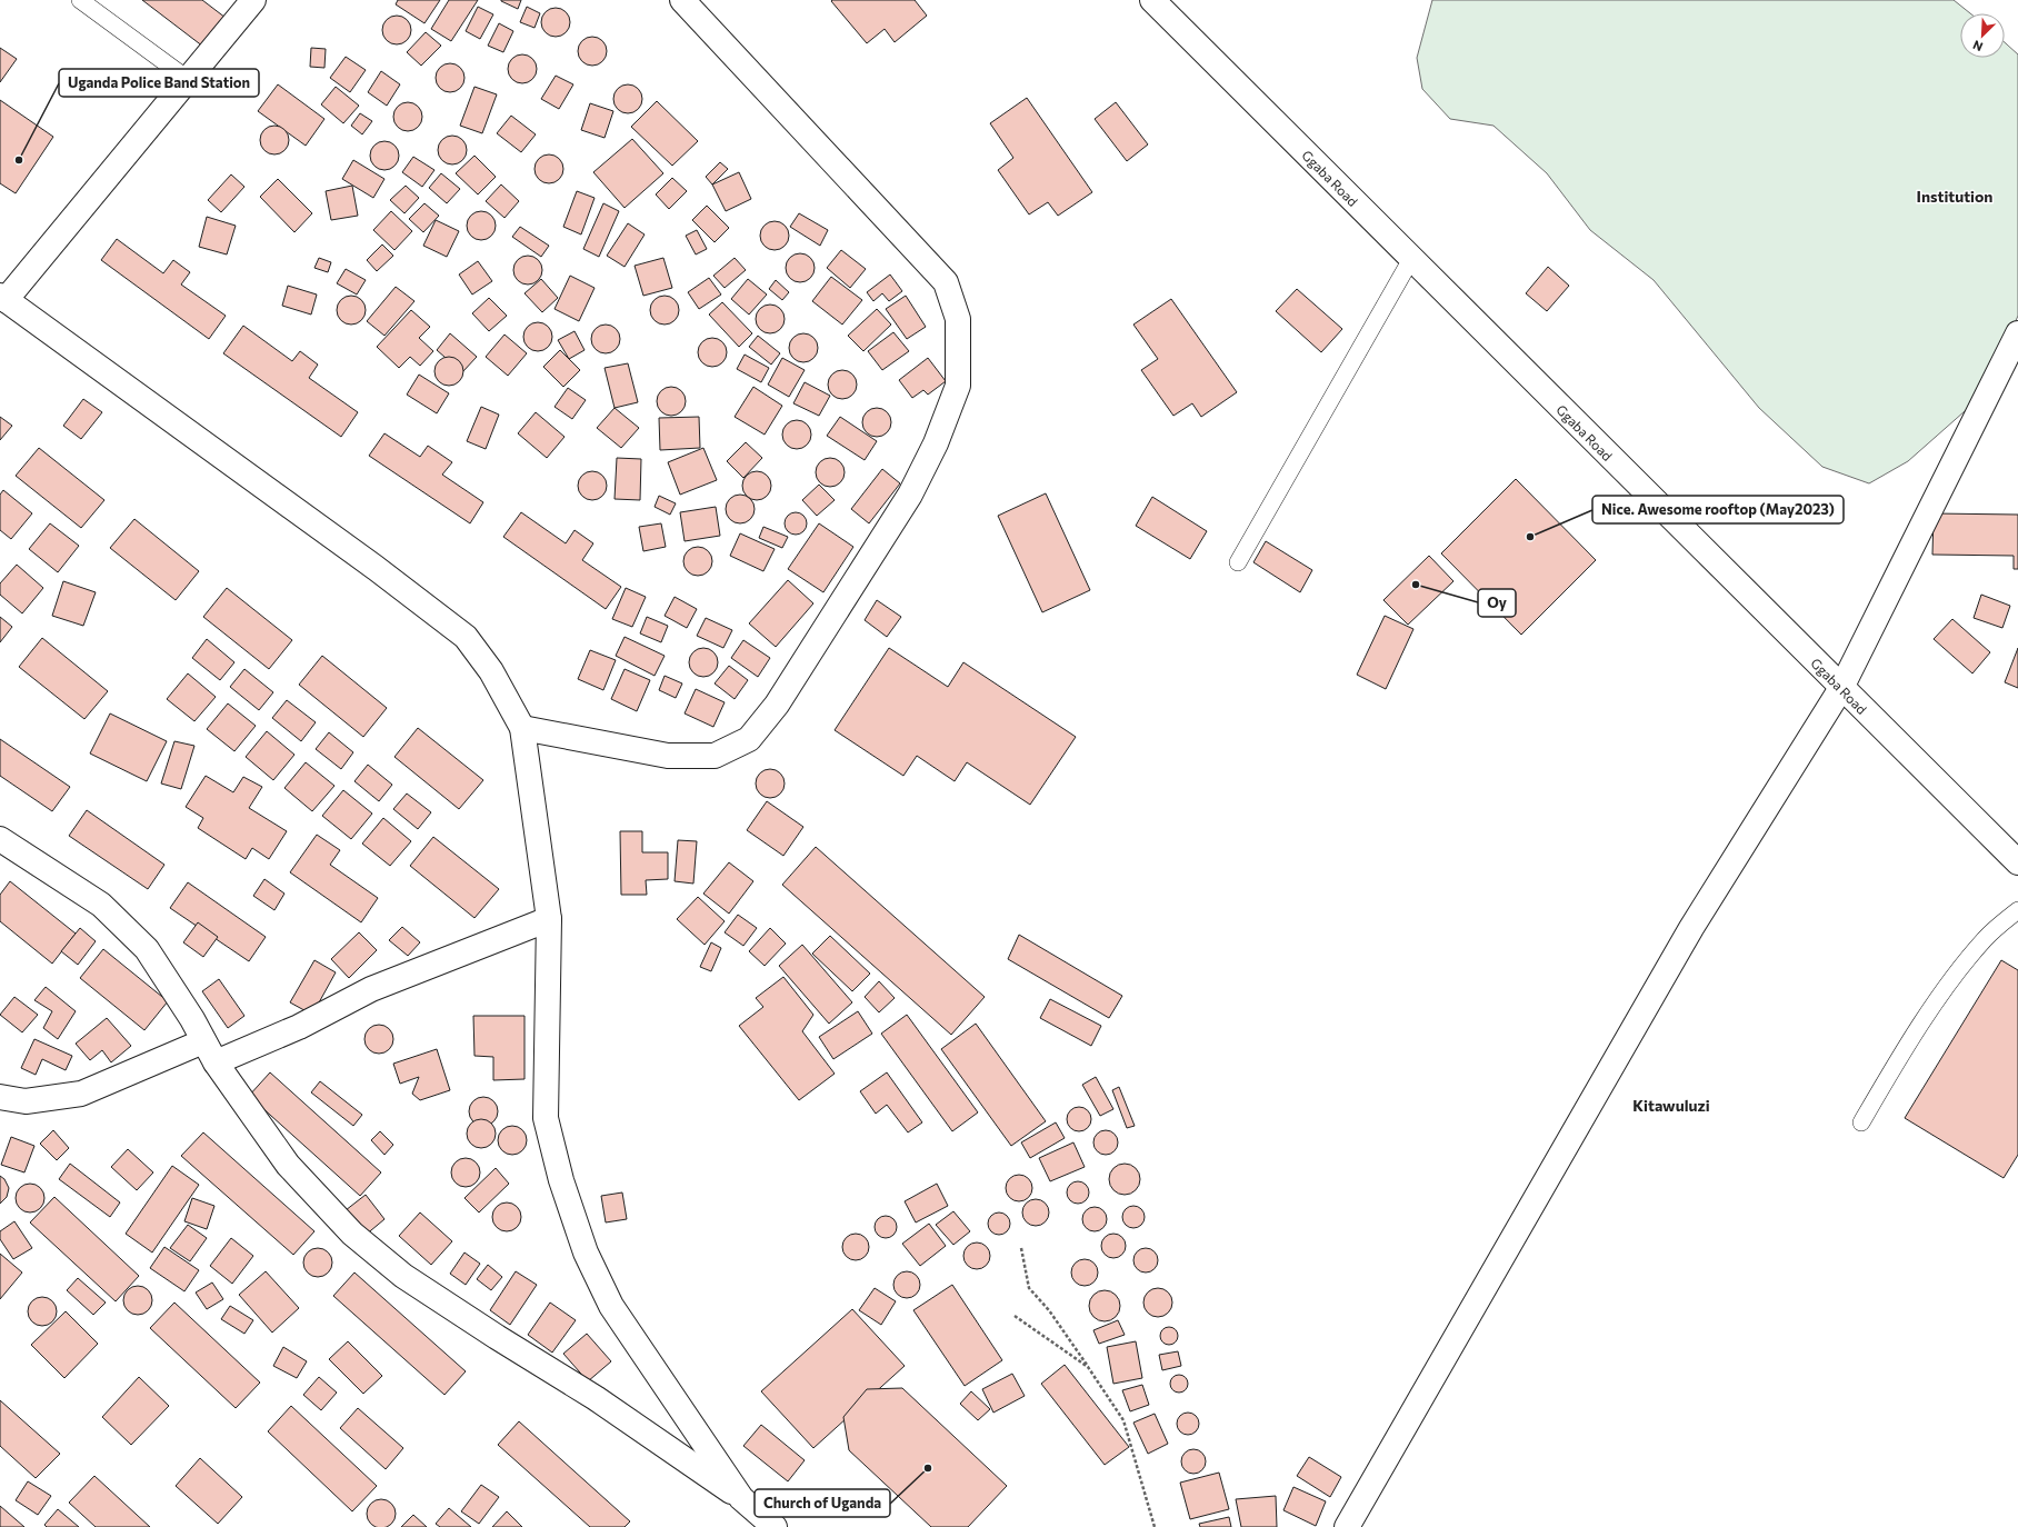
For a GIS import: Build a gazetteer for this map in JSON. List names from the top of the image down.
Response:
{
  "streets": {
    "street": ["Ggaba Road"]
  },
  "districts": ["Institution", "Kitawuluzi"],
  "places": [
    "Uganda Police Band Station",
    "Nice. Awesome rooftop (May2023)",
    "Oy",
    "Church of Uganda"
  ],
  "north": "bottom left"
}
